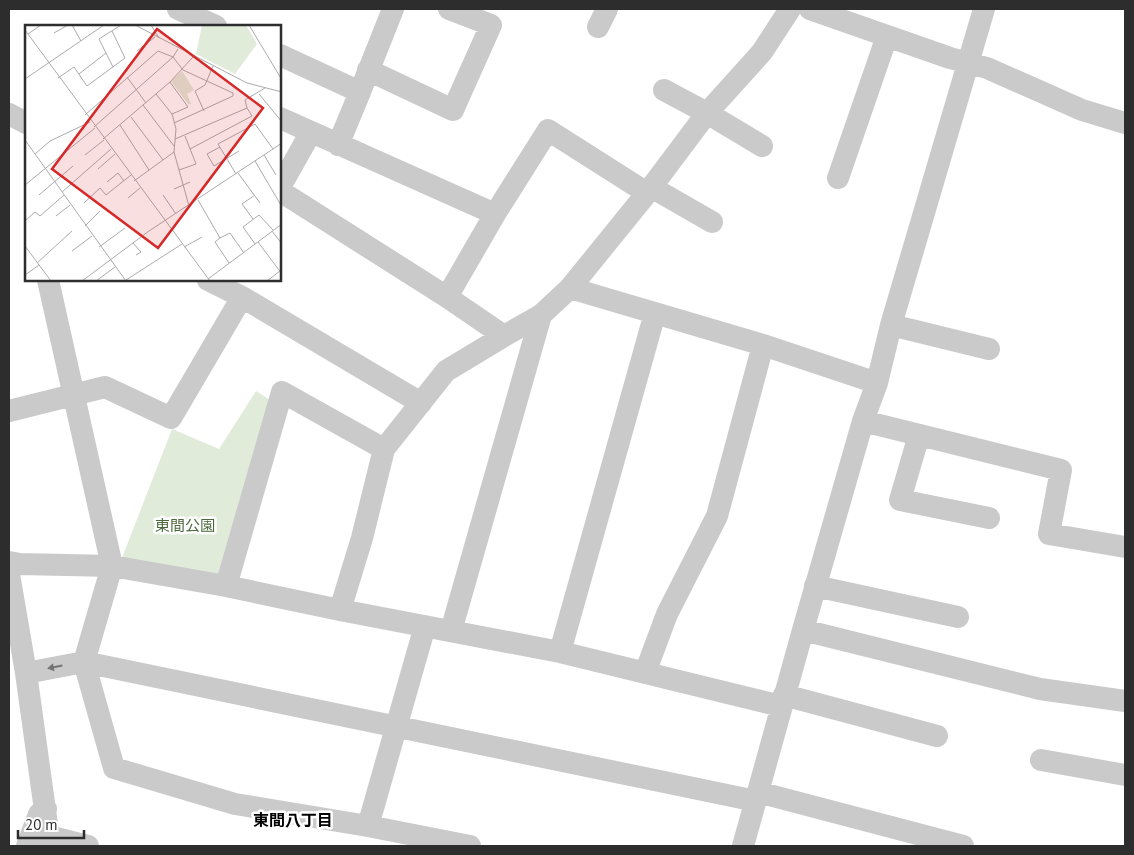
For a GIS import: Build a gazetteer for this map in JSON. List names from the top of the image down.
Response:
{
  "districts": ["東間八丁目"],
  "parks": ["東間公園"],
  "scale_bar": "20 m"
}
